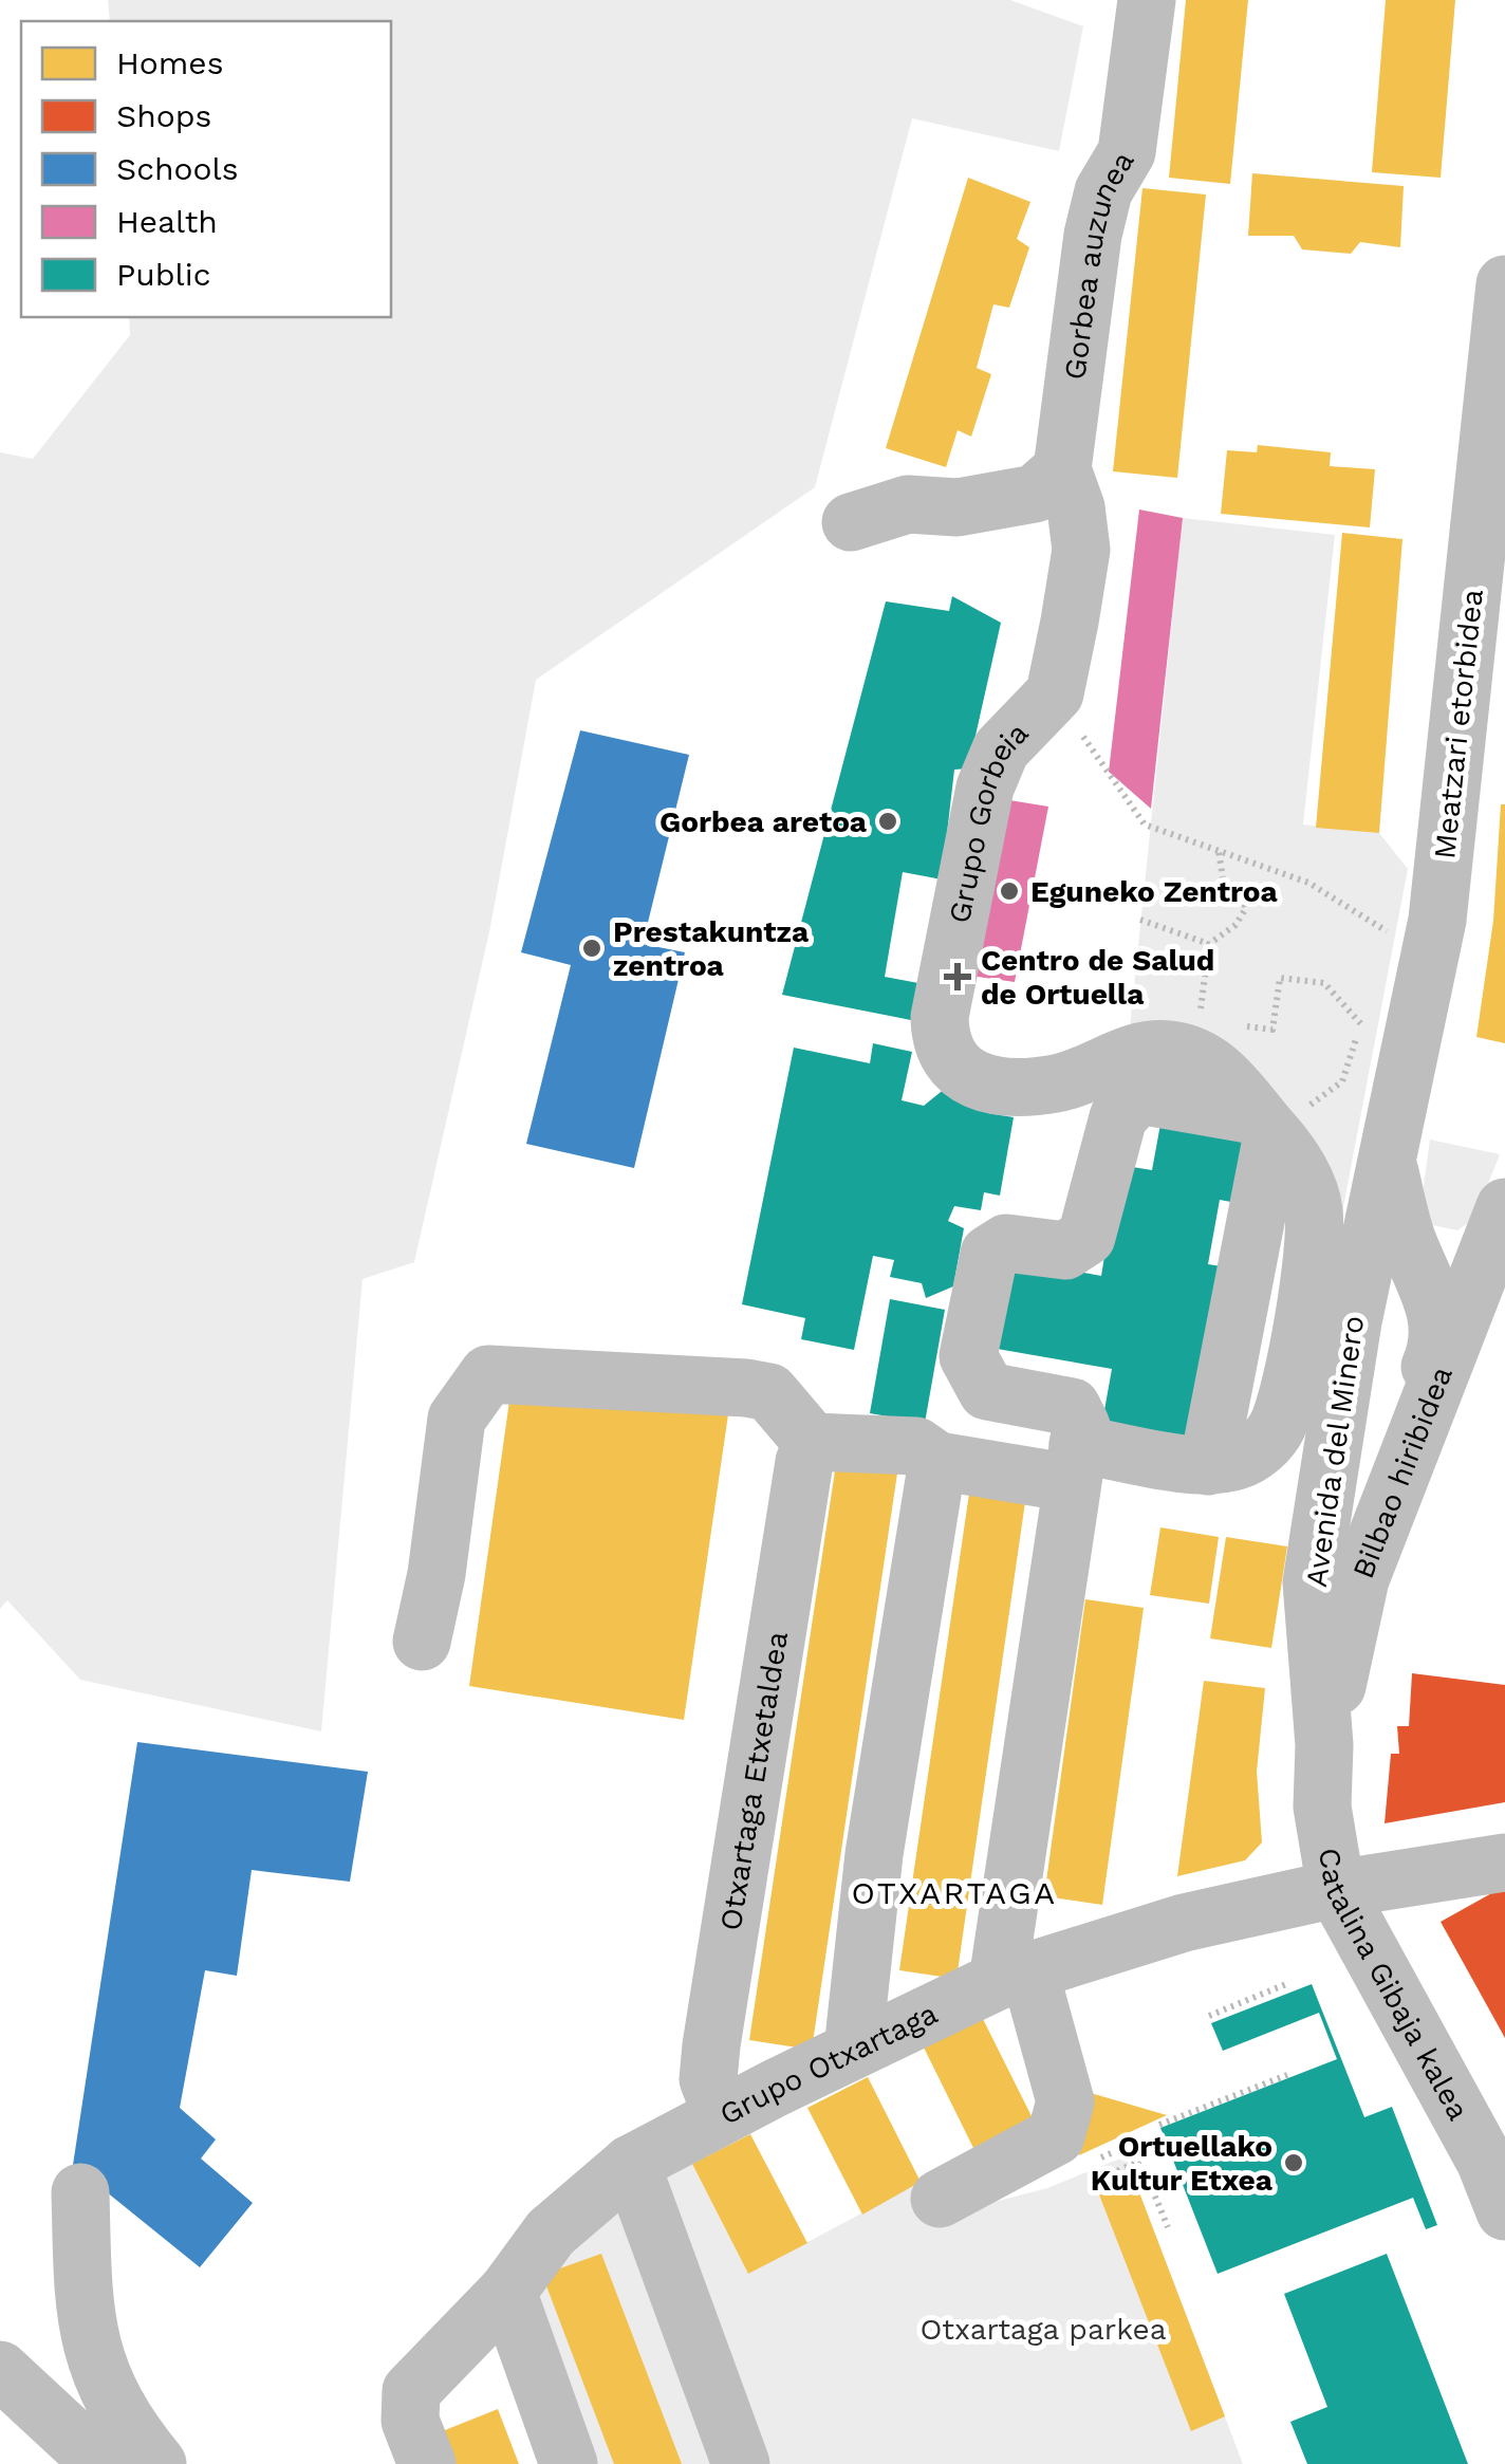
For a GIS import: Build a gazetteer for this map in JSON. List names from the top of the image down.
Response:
{
  "streets": {
    "street": [
      "Gorbea auzunea",
      "Meatzari etorbidea",
      "Grupo Gorbeia",
      "Avenida del Minero",
      "Bilbao hiribidea",
      "Otxartaga Etxetaldea",
      "Catalina Gibaja kalea",
      "Grupo Otxartaga"
    ]
  },
  "crossings": [
    ["Gorbea auzunea", "Grupo Gorbeia"],
    ["Meatzari etorbidea", "Avenida del Minero"],
    ["Grupo Gorbeia", "Avenida del Minero"],
    ["Avenida del Minero", "Bilbao hiribidea"],
    ["Avenida del Minero", "Catalina Gibaja kalea"],
    ["Bilbao hiribidea", "Catalina Gibaja kalea"],
    ["Otxartaga Etxetaldea", "Grupo Otxartaga"],
    ["Catalina Gibaja kalea", "Grupo Otxartaga"]
  ],
  "districts": ["OTXARTAGA"],
  "parks": ["Otxartaga parkea"],
  "places": {
    "other": [
      "Gorbea aretoa",
      "Eguneko Zentroa",
      "Prestakuntza zentroa",
      "Ortuellako Kultur Etxea"
    ],
    "health": ["Centro de Salud de Ortuella"]
  },
  "legend": [
    "Homes",
    "Shops",
    "Schools",
    "Health",
    "Public"
  ]
}
